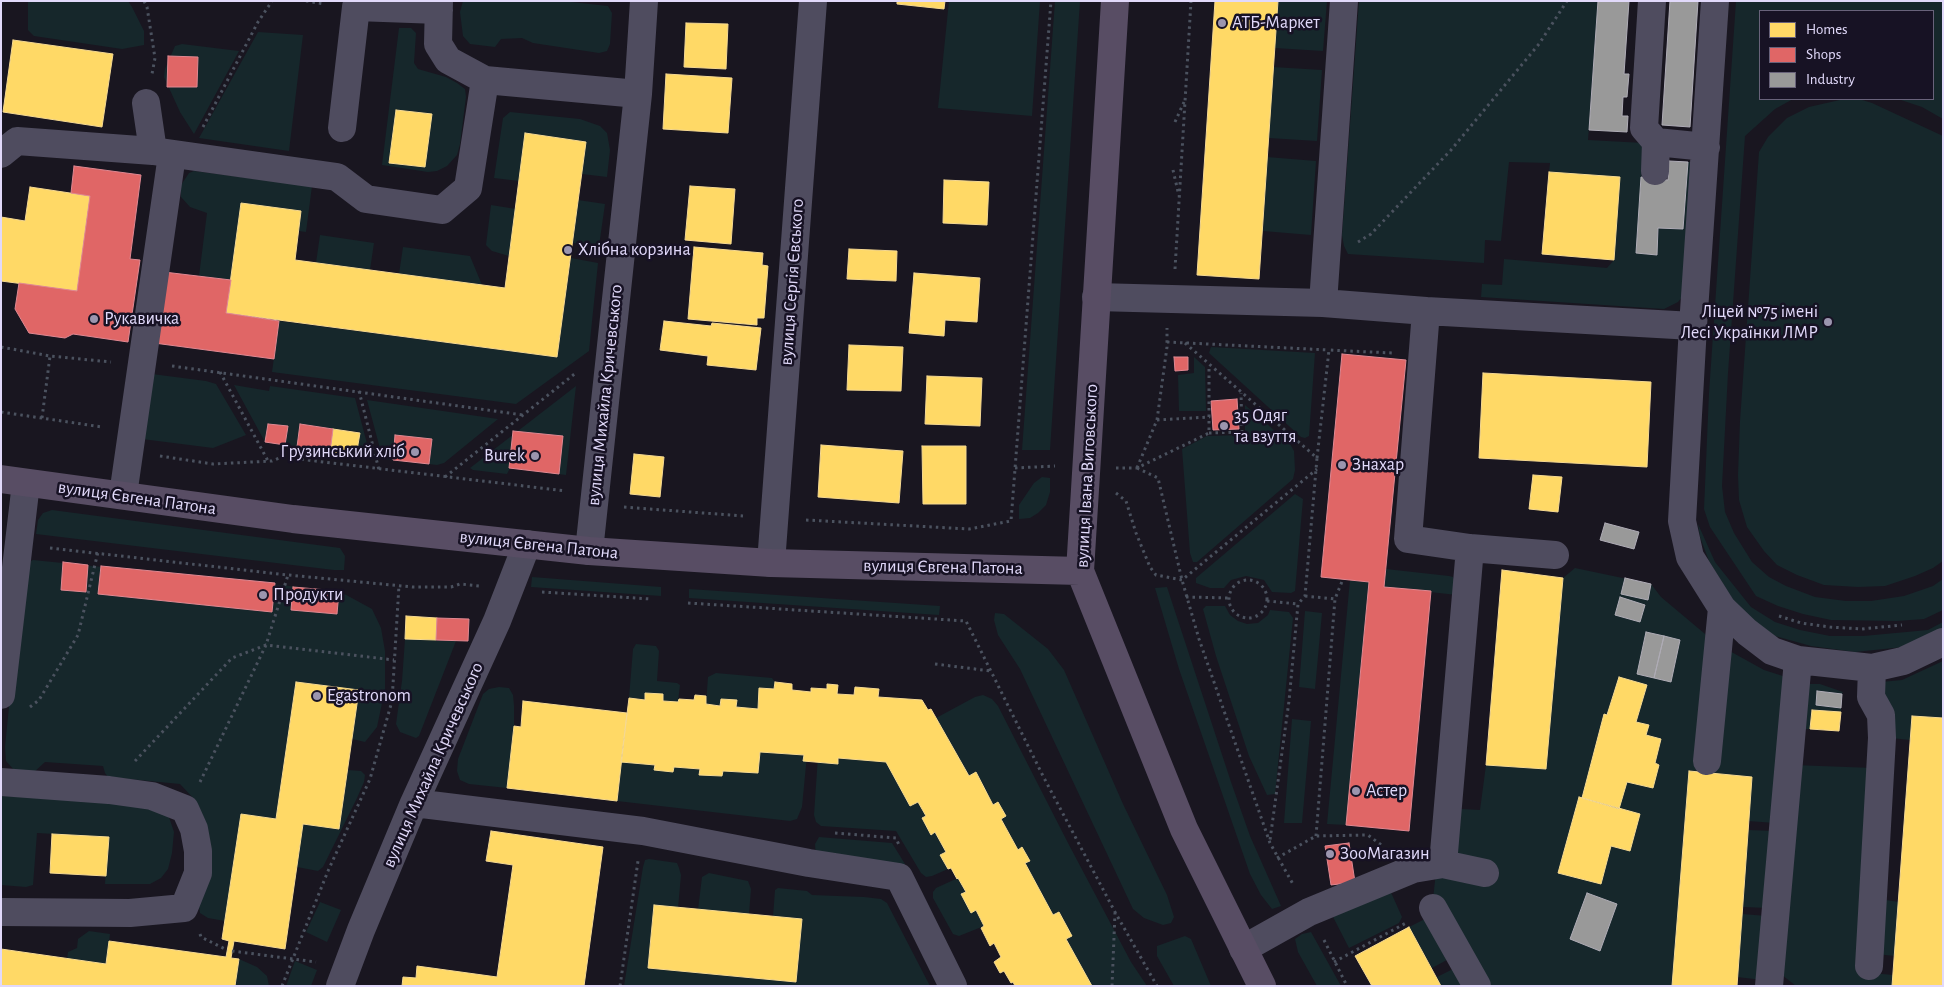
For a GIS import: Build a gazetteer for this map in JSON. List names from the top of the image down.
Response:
{
  "streets": {
    "main road": ["вулиця Івана Виговського", "вулиця Євгена Патона"],
    "street": ["вулиця Сергія Євського", "вулиця Михайла Кричевського"]
  },
  "crossings": [
    ["вулиця Сергія Євського", "вулиця Євгена Патона"],
    ["вулиця Михайла Кричевського", "вулиця Євгена Патона"],
    ["вулиця Івана Виговського", "вулиця Євгена Патона"]
  ],
  "places": [
    "АТБ-Маркет",
    "Хлібна корзина",
    "Рукавичка",
    "Ліцей №75 імені Лесі Українки ЛМР",
    "35 Одяг та взуття",
    "Грузинський хліб",
    "Burek",
    "Знахар",
    "Продукти",
    "Egastronom",
    "Астер",
    "ЗооМагазин"
  ],
  "legend": ["Homes", "Shops", "Industry"]
}
